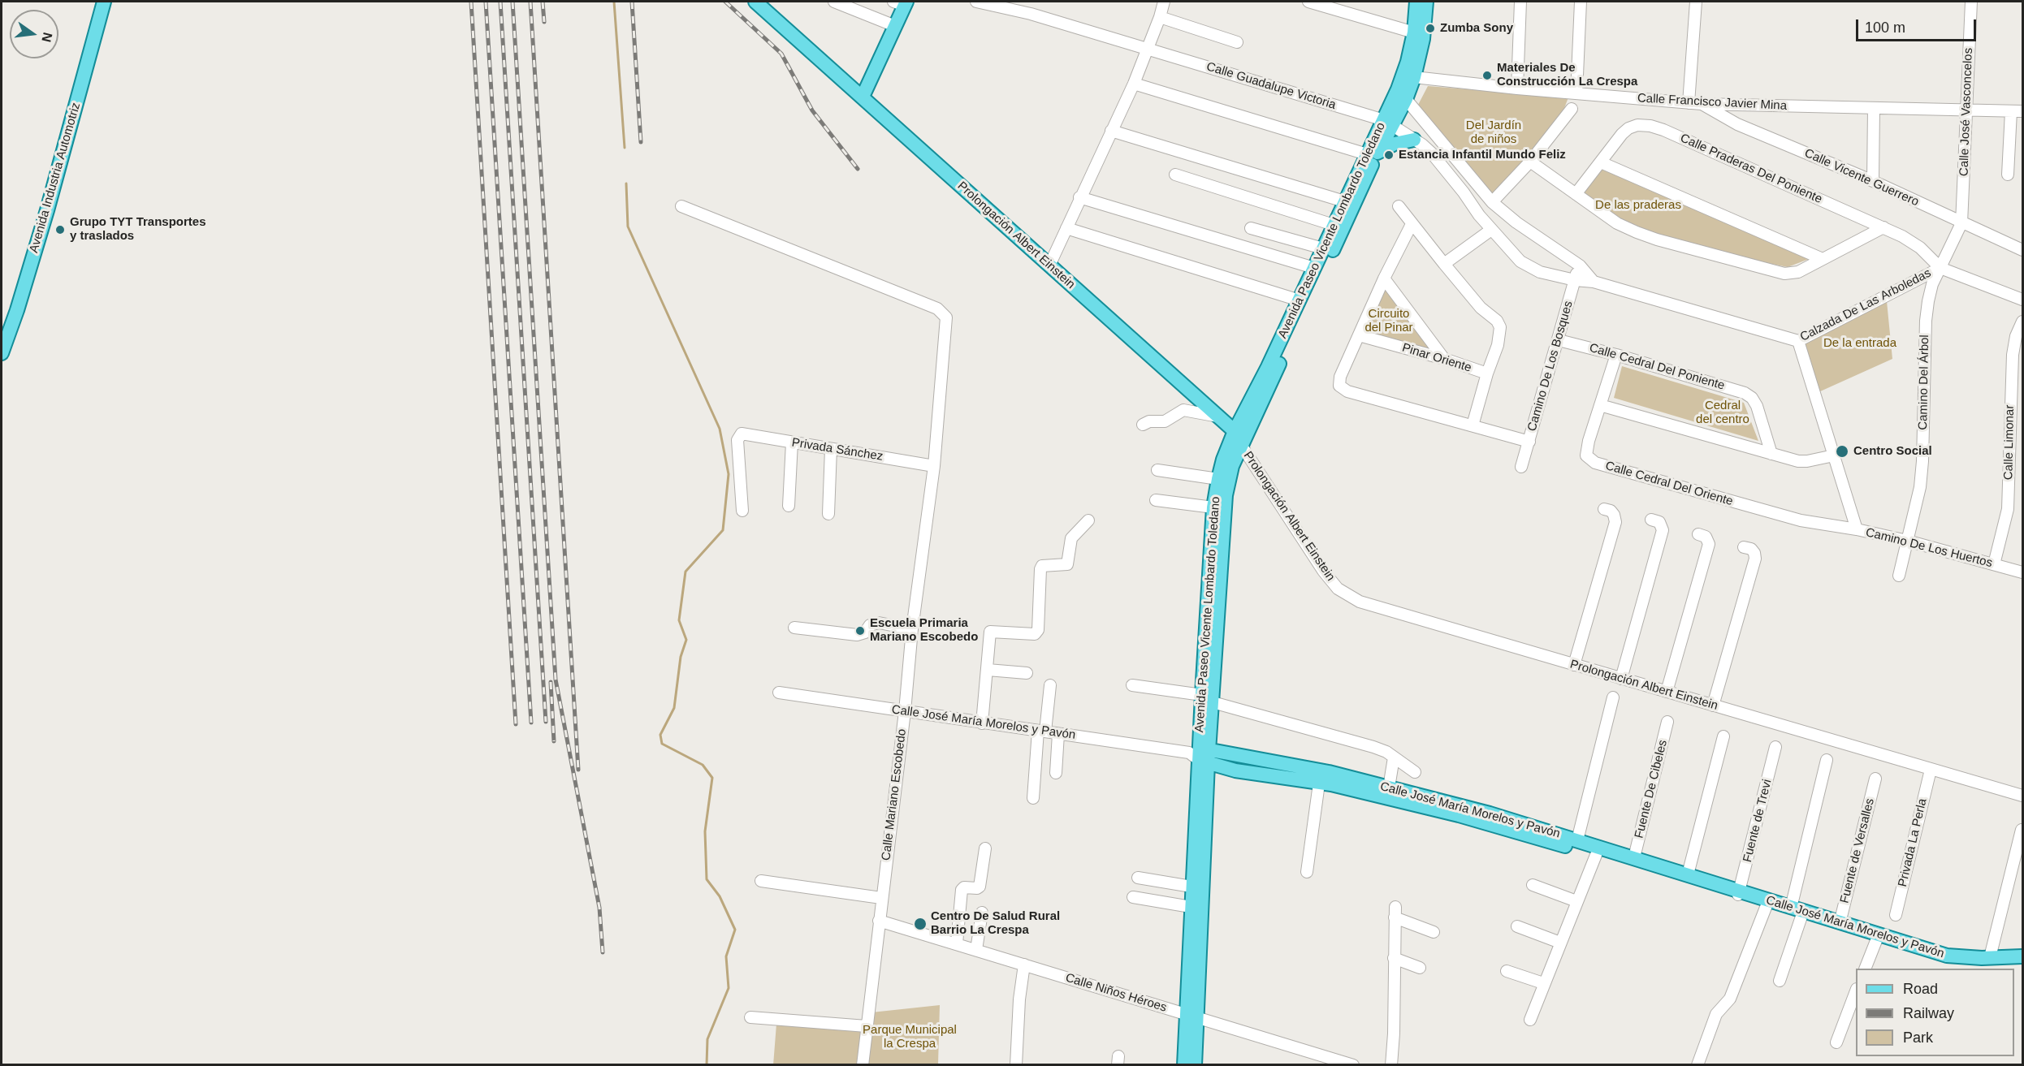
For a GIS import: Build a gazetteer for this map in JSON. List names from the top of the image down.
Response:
{
  "streets": {
    "main road": [
      "Avenida Industria Automotriz",
      "Avenida Paseo Vicente Lombardo Toledano",
      "Prolongación Albert Einstein",
      "Calle José María Morelos y Pavón"
    ],
    "street": [
      "Calle Guadalupe Victoria",
      "Calle Francisco Javier Mina",
      "Calle José Vasconcelos",
      "Calle Praderas Del Poniente",
      "Calle Vicente Guerrero",
      "Calzada De Las Arboledas",
      "Pinar Oriente",
      "Camino De Los Bosques",
      "Calle Cedral Del Poniente",
      "Camino Del Árbol",
      "Calle Limonar",
      "Privada Sánchez",
      "Calle Cedral Del Oriente",
      "Camino De Los Huertos",
      "Fuente De Cibeles",
      "Calle Mariano Escobedo",
      "Fuente de Trevi",
      "Privada La Perla",
      "Fuente de Versalles",
      "Calle Niños Héroes"
    ]
  },
  "crossings": [
    ["Calle Guadalupe Victoria", "Avenida Paseo Vicente Lombardo Toledano"],
    ["Calle Guadalupe Victoria", "Calzada De Las Arboledas"],
    ["Calle Francisco Javier Mina", "Calle José Vasconcelos"],
    ["Calle Francisco Javier Mina", "Calle Vicente Guerrero"],
    ["Calle Francisco Javier Mina", "Avenida Paseo Vicente Lombardo Toledano"],
    ["Calle José Vasconcelos", "Calle Vicente Guerrero"],
    ["Calle José Vasconcelos", "Camino Del Árbol"],
    ["Calle Praderas Del Poniente", "Calzada De Las Arboledas"],
    ["Calle Praderas Del Poniente", "Camino Del Árbol"],
    ["Calle Vicente Guerrero", "Camino Del Árbol"],
    ["Avenida Paseo Vicente Lombardo Toledano", "Prolongación Albert Einstein"],
    ["Avenida Paseo Vicente Lombardo Toledano", "Calzada De Las Arboledas"],
    ["Avenida Paseo Vicente Lombardo Toledano", "Calle José María Morelos y Pavón"],
    ["Avenida Paseo Vicente Lombardo Toledano", "Calle Niños Héroes"],
    ["Prolongación Albert Einstein", "Privada La Perla"],
    ["Calzada De Las Arboledas", "Camino De Los Bosques"],
    ["Calzada De Las Arboledas", "Camino Del Árbol"],
    ["Calzada De Las Arboledas", "Camino De Los Huertos"],
    ["Camino De Los Bosques", "Calle Cedral Del Poniente"],
    ["Calle Cedral Del Poniente", "Calle Cedral Del Oriente"],
    ["Camino Del Árbol", "Camino De Los Huertos"],
    ["Calle Limonar", "Camino De Los Huertos"],
    ["Privada Sánchez", "Calle Mariano Escobedo"],
    ["Calle Cedral Del Oriente", "Camino De Los Huertos"],
    ["Calle José María Morelos y Pavón", "Fuente De Cibeles"],
    ["Calle José María Morelos y Pavón", "Calle Mariano Escobedo"],
    ["Calle José María Morelos y Pavón", "Fuente de Trevi"],
    ["Calle José María Morelos y Pavón", "Fuente de Versalles"],
    ["Calle Mariano Escobedo", "Calle Niños Héroes"]
  ],
  "parks": [
    "Del Jardín de niños",
    "De las praderas",
    "Circuito del Pinar",
    "De la entrada",
    "Cedral del centro",
    "Parque Municipal la Crespa"
  ],
  "places": [
    "Zumba Sony",
    "Materiales De Construcción La Crespa",
    "Estancia Infantil Mundo Feliz",
    "Grupo TYT Transportes y traslados",
    "Centro Social",
    "Escuela Primaria Mariano Escobedo",
    "Centro De Salud Rural Barrio La Crespa"
  ],
  "legend": ["Road", "Railway", "Park"],
  "scale_bar": "100 m",
  "north": "right"
}
